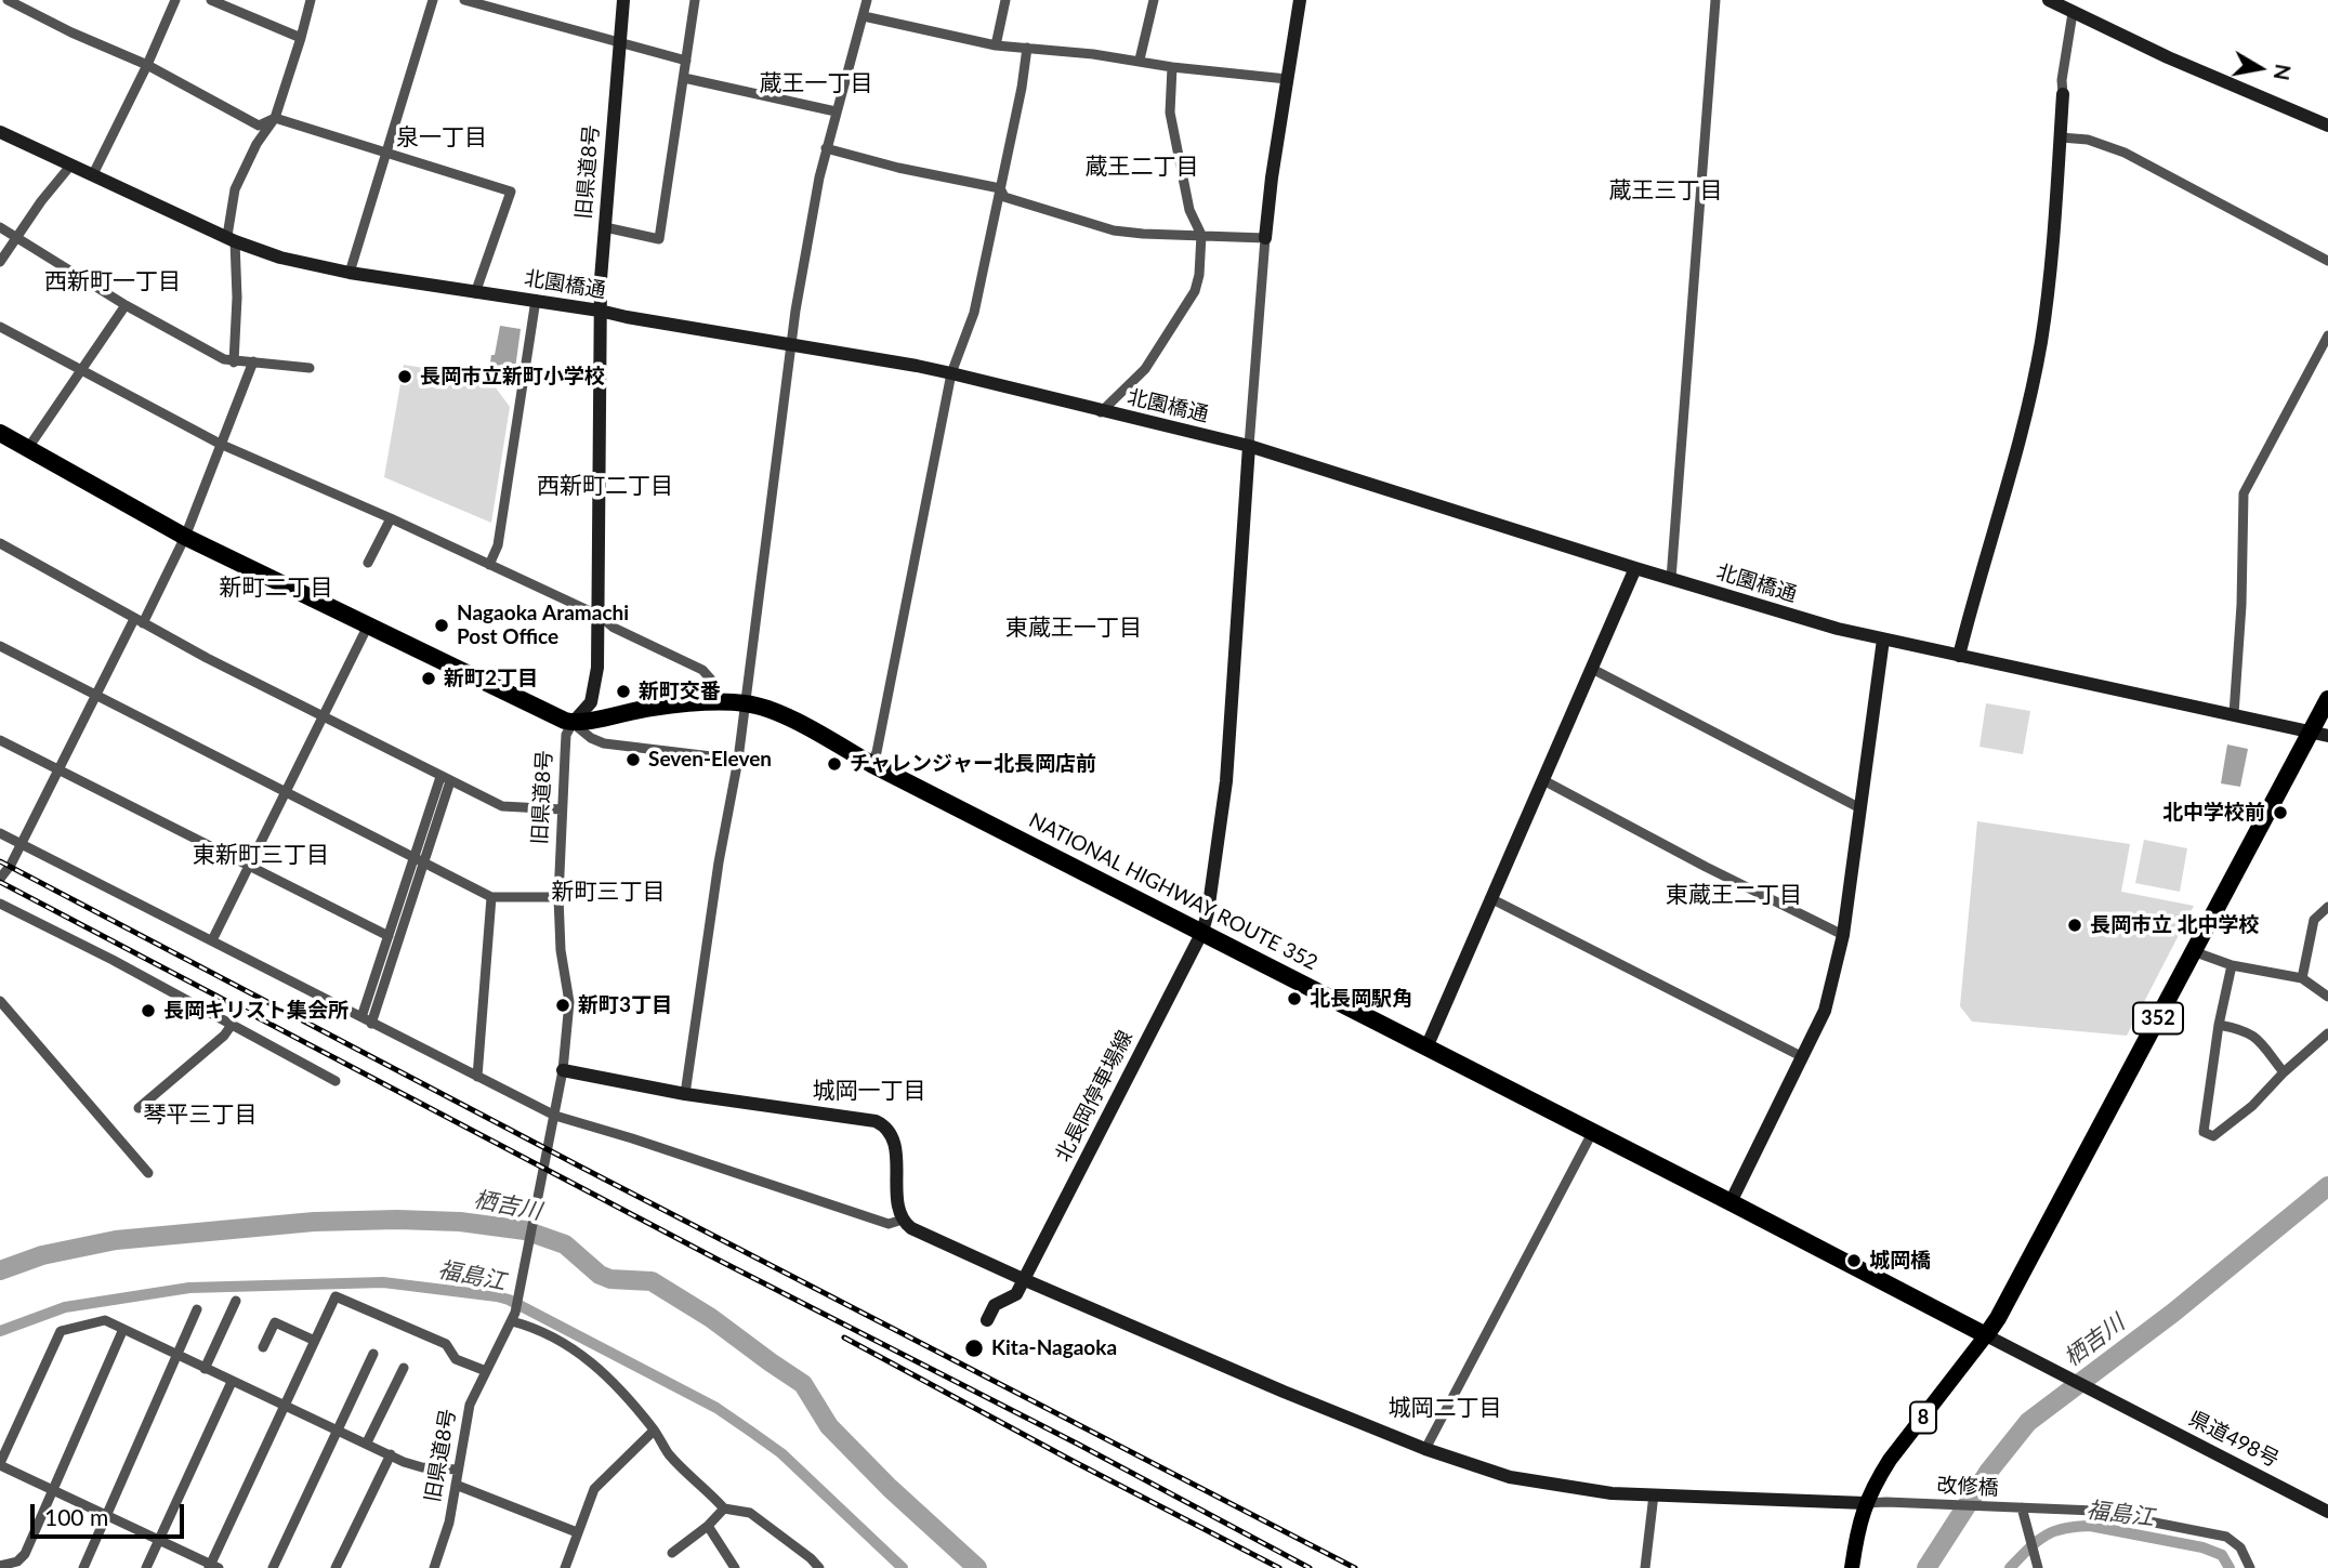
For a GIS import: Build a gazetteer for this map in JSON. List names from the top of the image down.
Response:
{
  "streets": {
    "highway": ["NATIONAL HIGHWAY ROUTE 352", "352"],
    "main road": ["8"],
    "street": [
      "旧県道8号",
      "北園橋通",
      "北長岡停車場線",
      "県道498号",
      "改修橋"
    ]
  },
  "crossings": [
    ["旧県道8号", "北園橋通"],
    ["旧県道8号", "NATIONAL HIGHWAY ROUTE 352"],
    ["北園橋通", "352"],
    ["北園橋通", "北長岡停車場線"],
    ["NATIONAL HIGHWAY ROUTE 352", "352"],
    ["NATIONAL HIGHWAY ROUTE 352", "北長岡停車場線"],
    ["NATIONAL HIGHWAY ROUTE 352", "8"],
    ["NATIONAL HIGHWAY ROUTE 352", "県道498号"],
    ["352", "8"],
    ["352", "県道498号"],
    ["8", "県道498号"],
    ["8", "改修橋"]
  ],
  "districts": [
    "蔵王一丁目",
    "泉一丁目",
    "蔵王二丁目",
    "蔵王三丁目",
    "西新町一丁目",
    "西新町二丁目",
    "新町二丁目",
    "東蔵王一丁目",
    "東新町三丁目",
    "新町三丁目",
    "東蔵王二丁目",
    "城岡一丁目",
    "琴平三丁目",
    "城岡二丁目"
  ],
  "water": ["栖吉川", "福島江"],
  "places": [
    "長岡市立新町小学校",
    "Nagaoka Aramachi Post Office",
    "新町2丁目",
    "新町交番",
    "Seven-Eleven",
    "チャレンジャー北長岡店前",
    "北中学校前",
    "長岡市立 北中学校",
    "北長岡駅角",
    "新町3丁目",
    "長岡キリスト集会所",
    "城岡橋",
    "Kita-Nagaoka"
  ],
  "scale_bar": "100 m",
  "north": "right"
}
